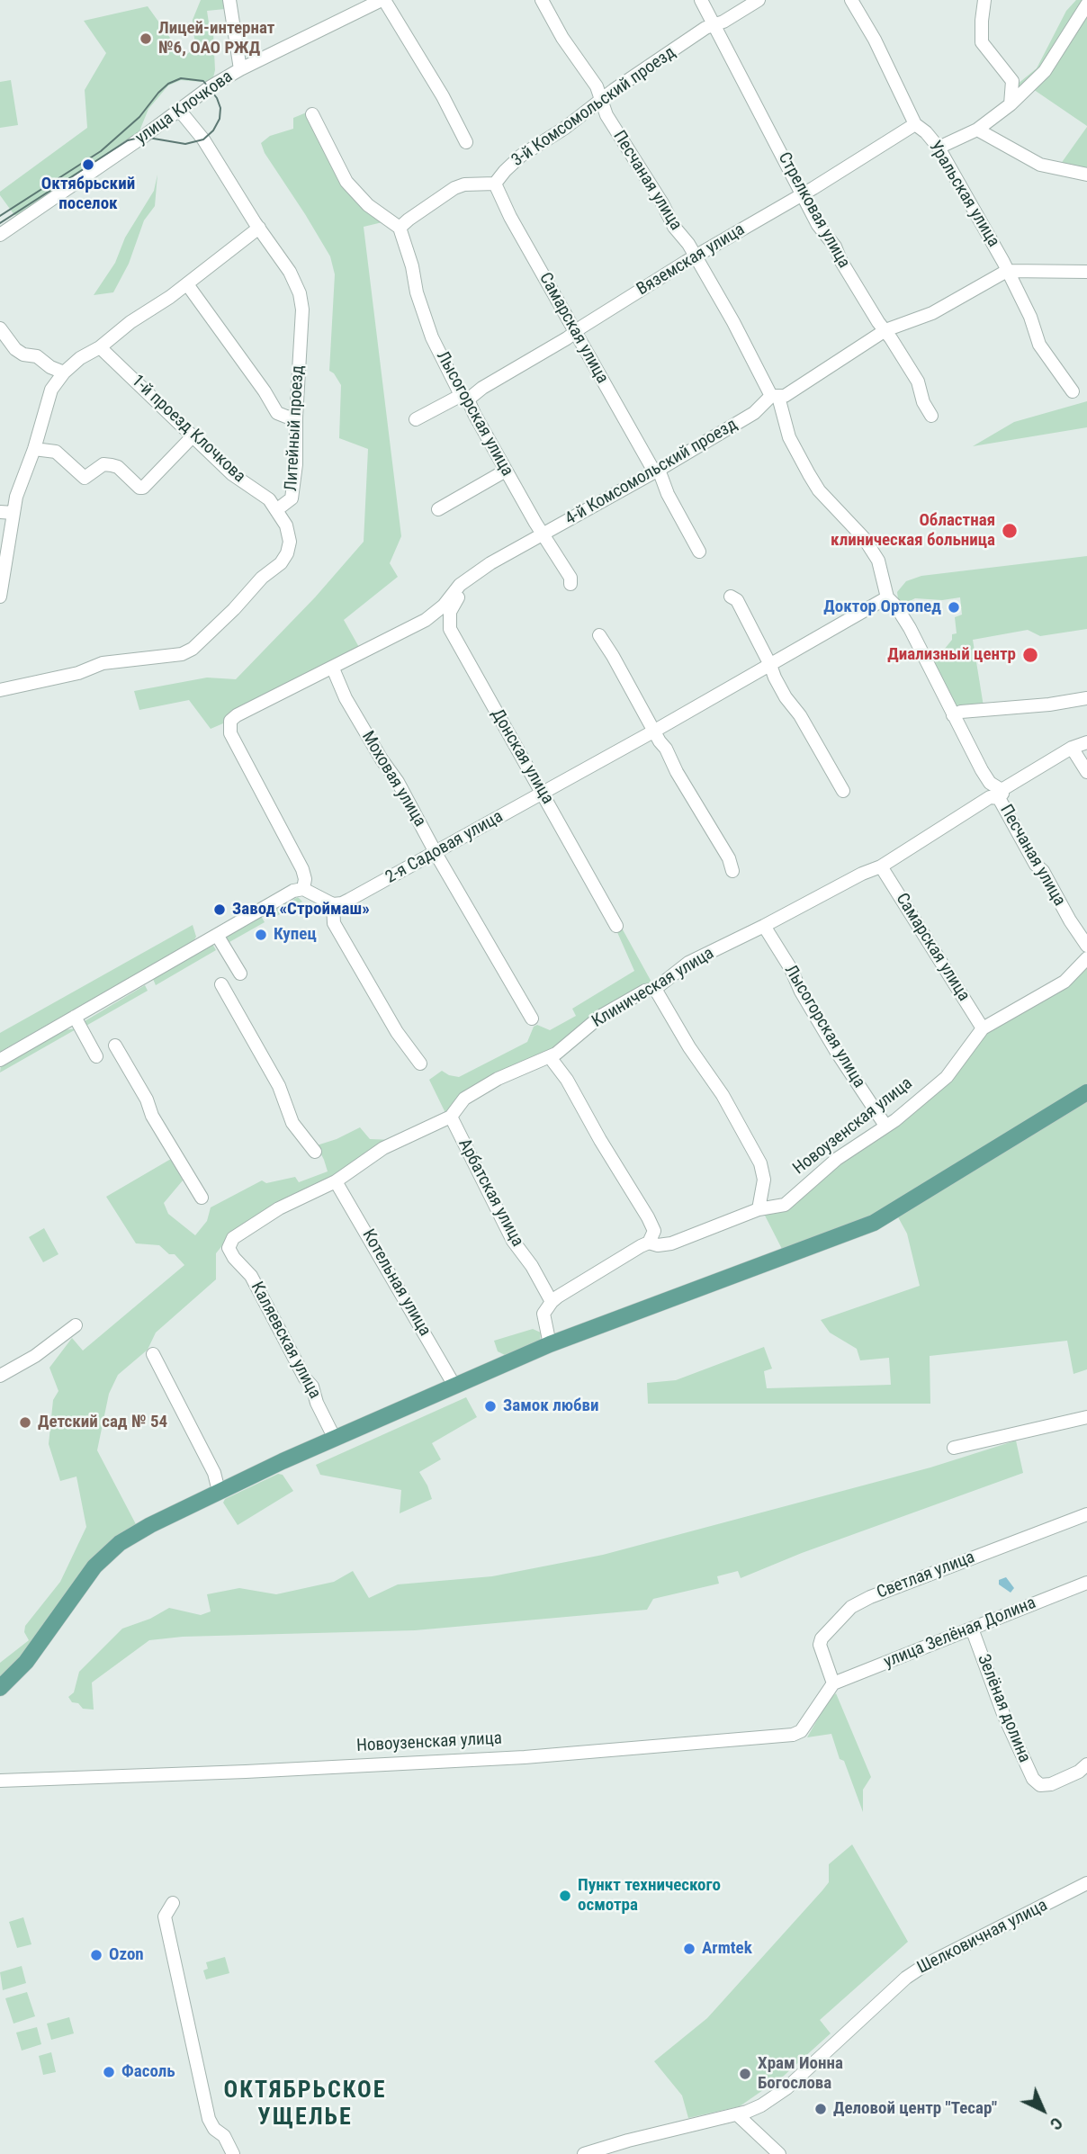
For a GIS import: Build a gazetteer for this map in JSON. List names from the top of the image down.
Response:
{
  "streets": {
    "street": [
      "3-й Комсомольский проезд",
      "улица Клочкова",
      "Песчаная улица",
      "Уральская улица",
      "Стрелковая улица",
      "Вяземская улица",
      "Самарская улица",
      "Лысогорская улица",
      "Литейный проезд",
      "1-й проезд Клочкова",
      "4-й Комсомольский проезд",
      "Донская улица",
      "Моховая улица",
      "2-я Садовая улица",
      "Клиническая улица",
      "Новоузенская улица",
      "Арбатская улица",
      "Котельная улица",
      "Каляевская улица",
      "Светлая улица",
      "улица Зелёная Долина",
      "Зелёная долина",
      "Шелковичная улица"
    ]
  },
  "crossings": [
    ["3-й Комсомольский проезд", "Песчаная улица"],
    ["3-й Комсомольский проезд", "Стрелковая улица"],
    ["3-й Комсомольский проезд", "Самарская улица"],
    ["улица Клочкова", "Литейный проезд"],
    ["Песчаная улица", "Вяземская улица"],
    ["Песчаная улица", "4-й Комсомольский проезд"],
    ["Песчаная улица", "2-я Садовая улица"],
    ["Песчаная улица", "Клиническая улица"],
    ["Уральская улица", "Вяземская улица"],
    ["Уральская улица", "4-й Комсомольский проезд"],
    ["Стрелковая улица", "Вяземская улица"],
    ["Стрелковая улица", "4-й Комсомольский проезд"],
    ["Вяземская улица", "Самарская улица"],
    ["Вяземская улица", "Лысогорская улица"],
    ["Самарская улица", "4-й Комсомольский проезд"],
    ["Самарская улица", "Клиническая улица"],
    ["Самарская улица", "Новоузенская улица"],
    ["Лысогорская улица", "4-й Комсомольский проезд"],
    ["Лысогорская улица", "Клиническая улица"],
    ["Лысогорская улица", "Новоузенская улица"],
    ["Литейный проезд", "1-й проезд Клочкова"],
    ["4-й Комсомольский проезд", "Донская улица"],
    ["4-й Комсомольский проезд", "Моховая улица"],
    ["Донская улица", "2-я Садовая улица"],
    ["Моховая улица", "2-я Садовая улица"],
    ["Клиническая улица", "Арбатская улица"],
    ["Клиническая улица", "Котельная улица"],
    ["Клиническая улица", "Каляевская улица"],
    ["Новоузенская улица", "Арбатская улица"],
    ["Новоузенская улица", "Светлая улица"],
    ["Новоузенская улица", "улица Зелёная Долина"],
    ["Светлая улица", "улица Зелёная Долина"],
    ["улица Зелёная Долина", "Зелёная долина"]
  ],
  "districts": ["ОКТЯБРЬСКОЕ УЩЕЛЬЕ"],
  "places": [
    "Лицей-интернат №6, ОАО РЖД",
    "Октябрьский поселок",
    "Областная клиническая больница",
    "Доктор Ортопед",
    "Диализный центр",
    "Завод «Строймаш»",
    "Купец",
    "Замок любви",
    "Детский сад № 54",
    "Пункт технического осмотра",
    "Armtek",
    "Ozon",
    "Фасоль",
    "Храм Ионна Богослова",
    "Деловой центр \"Тесар\""
  ],
  "north": "bottom right"
}
